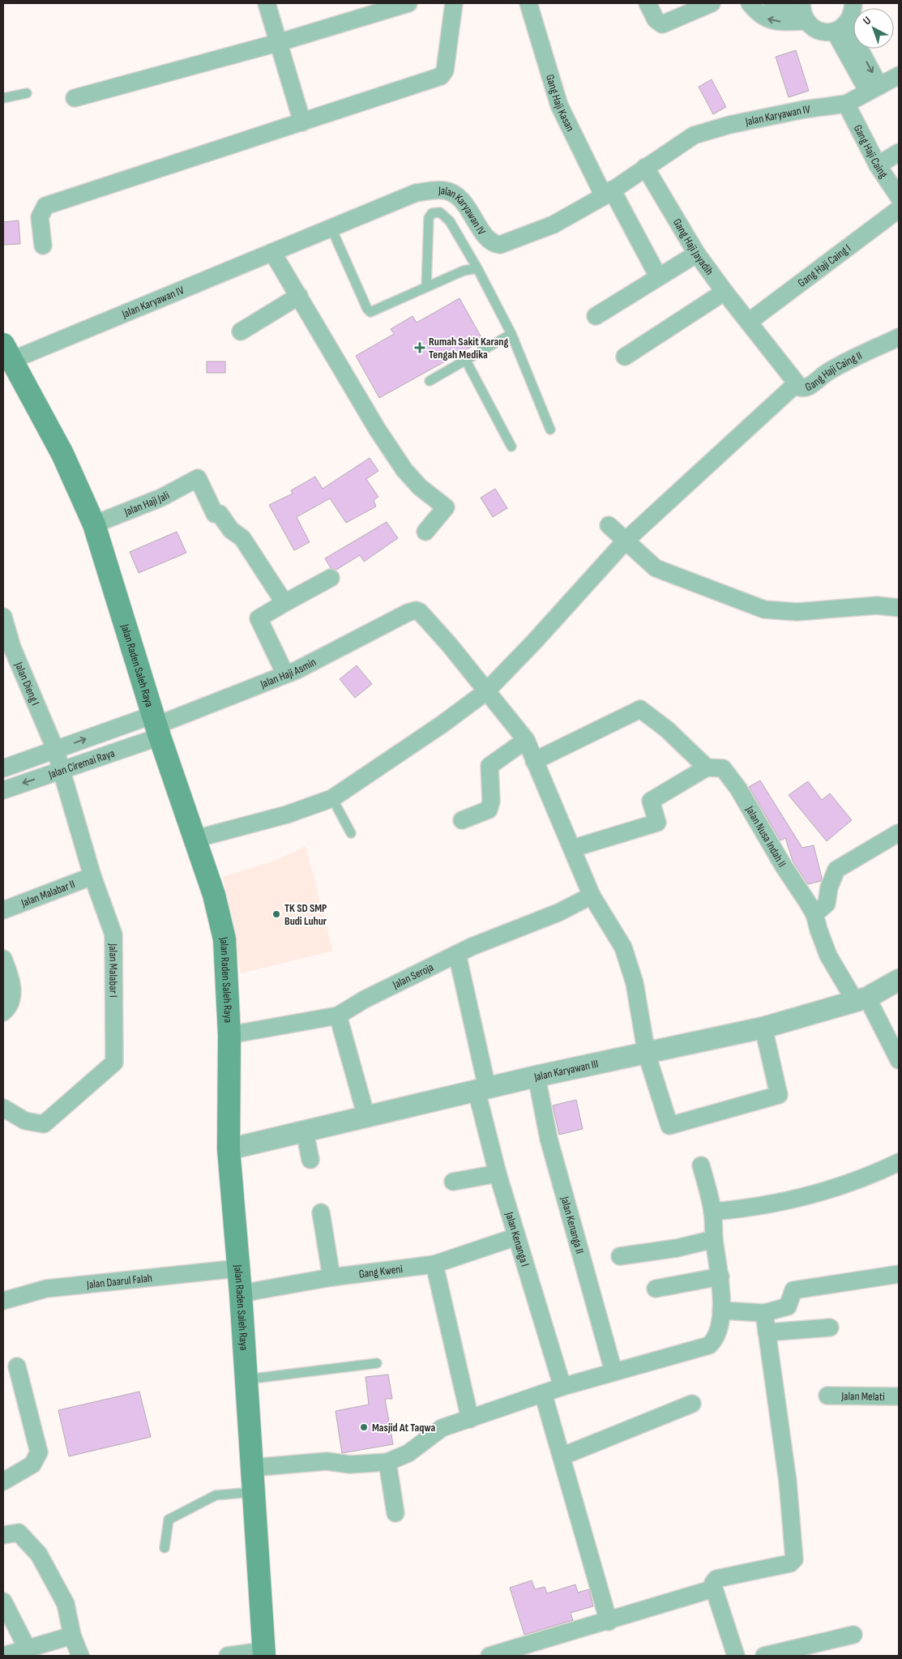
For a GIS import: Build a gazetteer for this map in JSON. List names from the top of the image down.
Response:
{
  "streets": {
    "main road": ["Jalan Raden Saleh Raya"],
    "street": [
      "Gang Haji Kasan",
      "Jalan Karyawan IV",
      "Gang Haji Caing",
      "Gang Haji Jayadih",
      "Gang Haji Caing I",
      "Gang Haji Caing II",
      "Jalan Haji Jali",
      "Jalan Haji Asmin",
      "Jalan Dieng I",
      "Jalan Ciremai Raya",
      "Jalan Nusa Indah II",
      "Jalan Malabar II",
      "Jalan Malabar I",
      "Jalan Seroja",
      "Jalan Karyawan III",
      "Jalan Kenanga II",
      "Jalan Kenanga I",
      "Gang Kweni",
      "Jalan Daarul Falah",
      "Jalan Melati"
    ]
  },
  "crossings": [
    ["Gang Haji Kasan", "Jalan Karyawan IV"],
    ["Jalan Karyawan IV", "Gang Haji Caing"],
    ["Jalan Karyawan IV", "Gang Haji Jayadih"],
    ["Jalan Karyawan IV", "Jalan Raden Saleh Raya"],
    ["Gang Haji Jayadih", "Gang Haji Caing I"],
    ["Gang Haji Jayadih", "Gang Haji Caing II"],
    ["Gang Haji Caing I", "Gang Haji Caing II"],
    ["Jalan Haji Jali", "Jalan Raden Saleh Raya"],
    ["Jalan Raden Saleh Raya", "Jalan Haji Asmin"],
    ["Jalan Raden Saleh Raya", "Jalan Ciremai Raya"],
    ["Jalan Raden Saleh Raya", "Jalan Seroja"],
    ["Jalan Raden Saleh Raya", "Jalan Karyawan III"],
    ["Jalan Raden Saleh Raya", "Gang Kweni"],
    ["Jalan Raden Saleh Raya", "Jalan Daarul Falah"],
    ["Jalan Haji Asmin", "Jalan Ciremai Raya"],
    ["Jalan Dieng I", "Jalan Ciremai Raya"],
    ["Jalan Dieng I", "Jalan Malabar I"],
    ["Jalan Ciremai Raya", "Jalan Malabar I"],
    ["Jalan Nusa Indah II", "Jalan Karyawan III"],
    ["Jalan Malabar II", "Jalan Malabar I"],
    ["Jalan Seroja", "Jalan Kenanga I"],
    ["Jalan Karyawan III", "Jalan Kenanga II"],
    ["Jalan Karyawan III", "Jalan Kenanga I"],
    ["Jalan Kenanga I", "Gang Kweni"]
  ],
  "places": {
    "health": ["Rumah Sakit Karang Tengah Medika"],
    "other": ["TK SD SMP Budi Luhur", "Masjid At Taqwa"]
  },
  "north": "top left"
}
